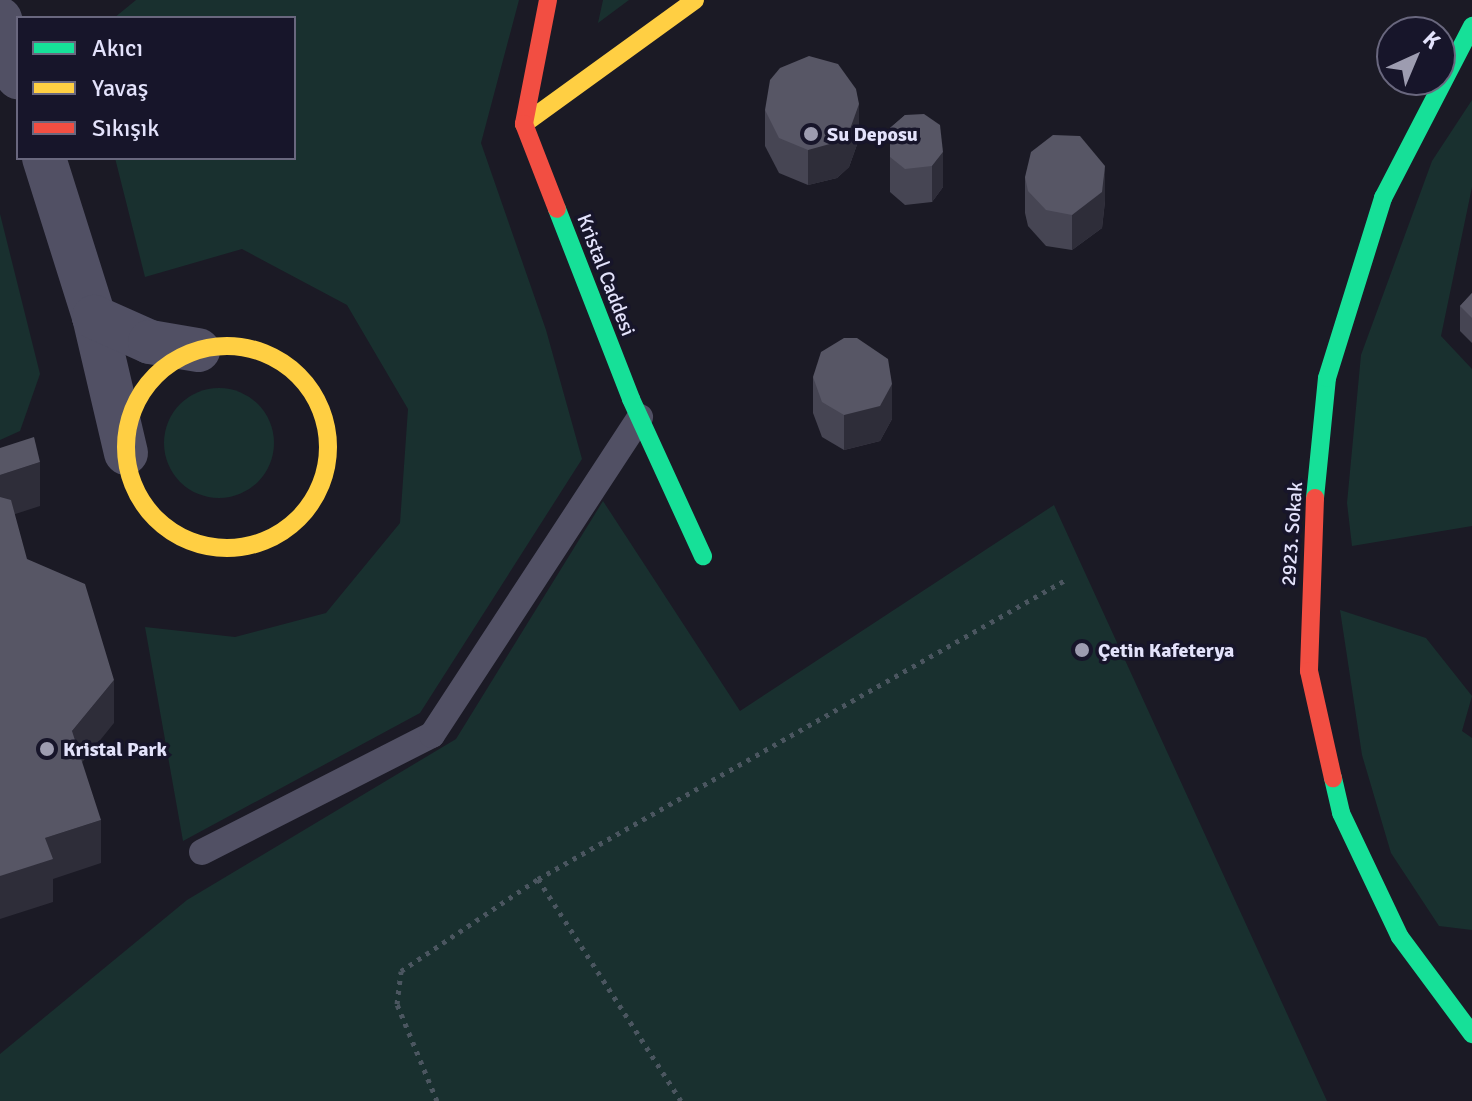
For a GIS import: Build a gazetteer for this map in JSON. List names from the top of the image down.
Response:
{
  "streets": {
    "street": ["Kristal Caddesi", "2923. Sokak"]
  },
  "places": ["Su Deposu", "Çetin Kafeterya", "Kristal Park"],
  "legend": ["Akıcı", "Yavaş", "Sıkışık"],
  "north": "top right"
}
